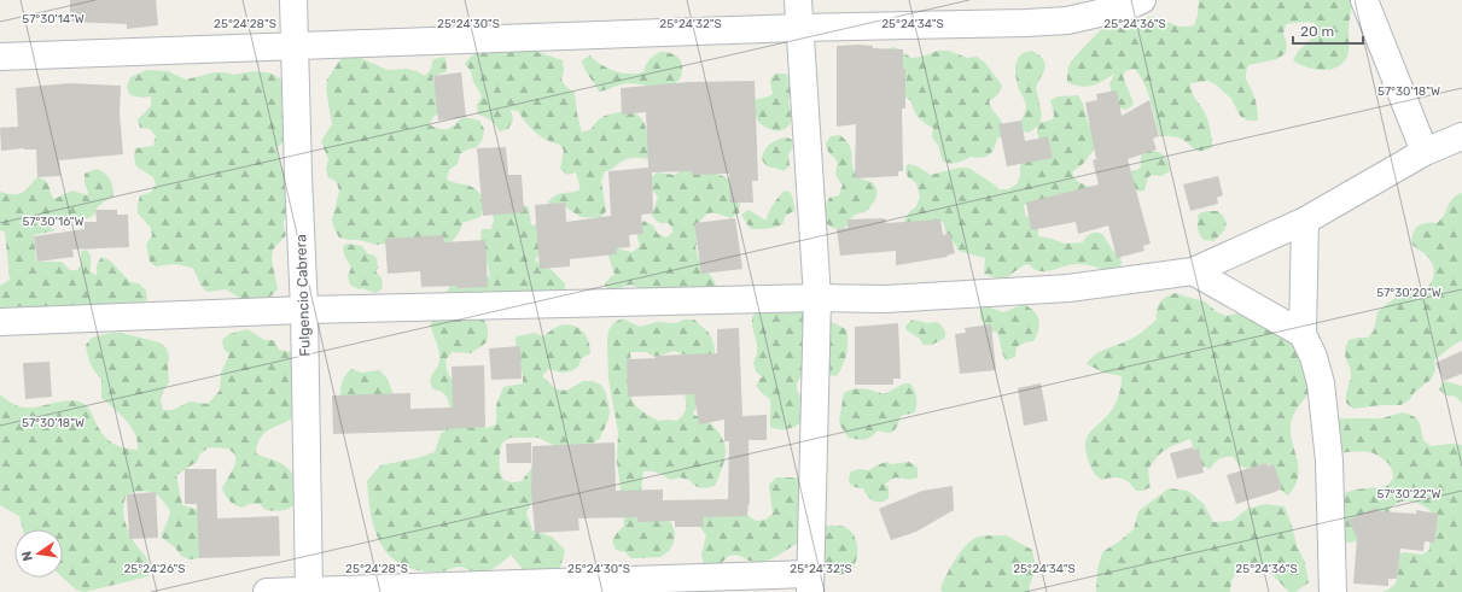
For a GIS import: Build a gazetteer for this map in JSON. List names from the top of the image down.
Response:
{
  "streets": {
    "street": ["Fulgencio Cabrera"]
  },
  "scale_bar": "20 m",
  "north": "left",
  "coordinates": [
    "57°30'14\"W",
    "25°24'28\"S",
    "25°24'30\"S",
    "25°24'32\"S",
    "25°24'34\"S",
    "25°24'36\"S",
    "57°30'18\"W",
    "57°30'16\"W",
    "57°30'20\"W",
    "57°30'22\"W",
    "25°24'26\"S"
  ]
}
